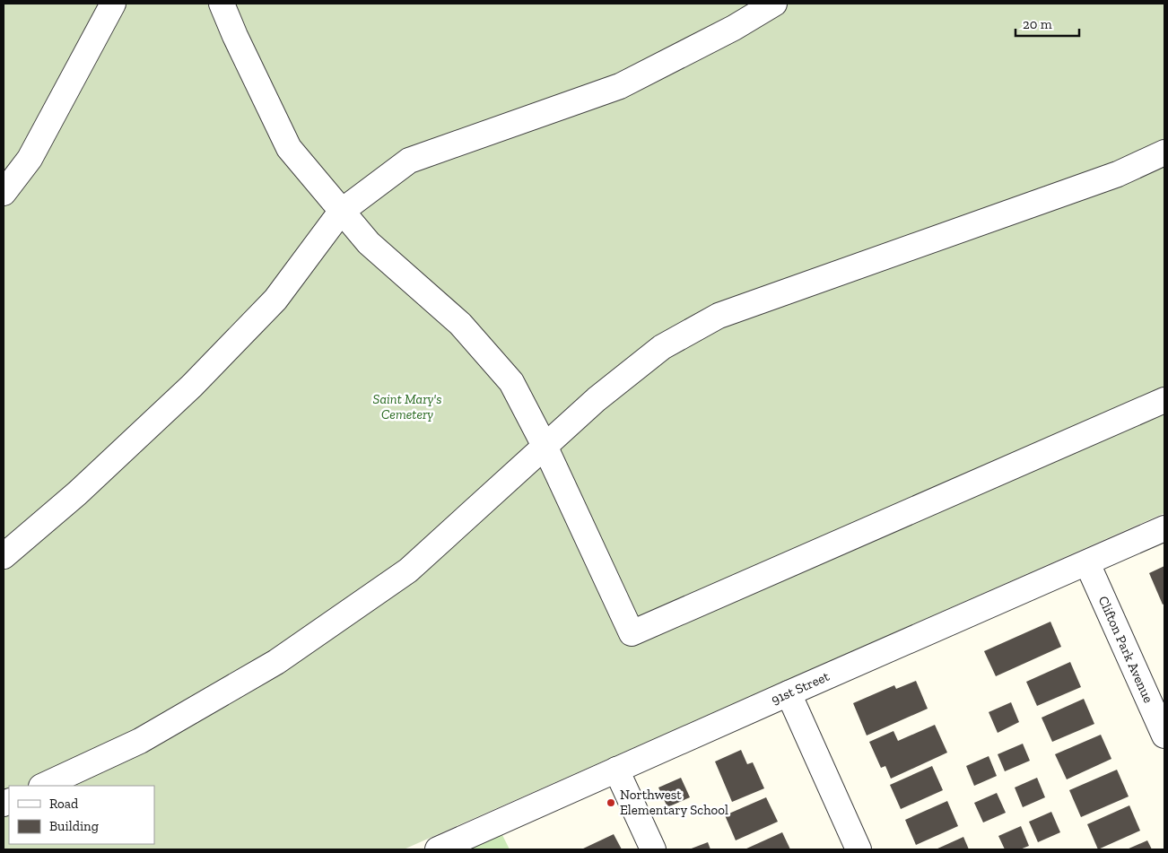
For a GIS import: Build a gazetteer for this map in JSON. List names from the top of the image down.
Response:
{
  "streets": {
    "street": ["Clifton Park Avenue", "91st Street"]
  },
  "crossings": [
    ["Clifton Park Avenue", "91st Street"]
  ],
  "parks": ["Saint Mary's Cemetery"],
  "places": ["Northwest Elementary School"],
  "legend": ["Road", "Building"],
  "scale_bar": "20 m"
}
